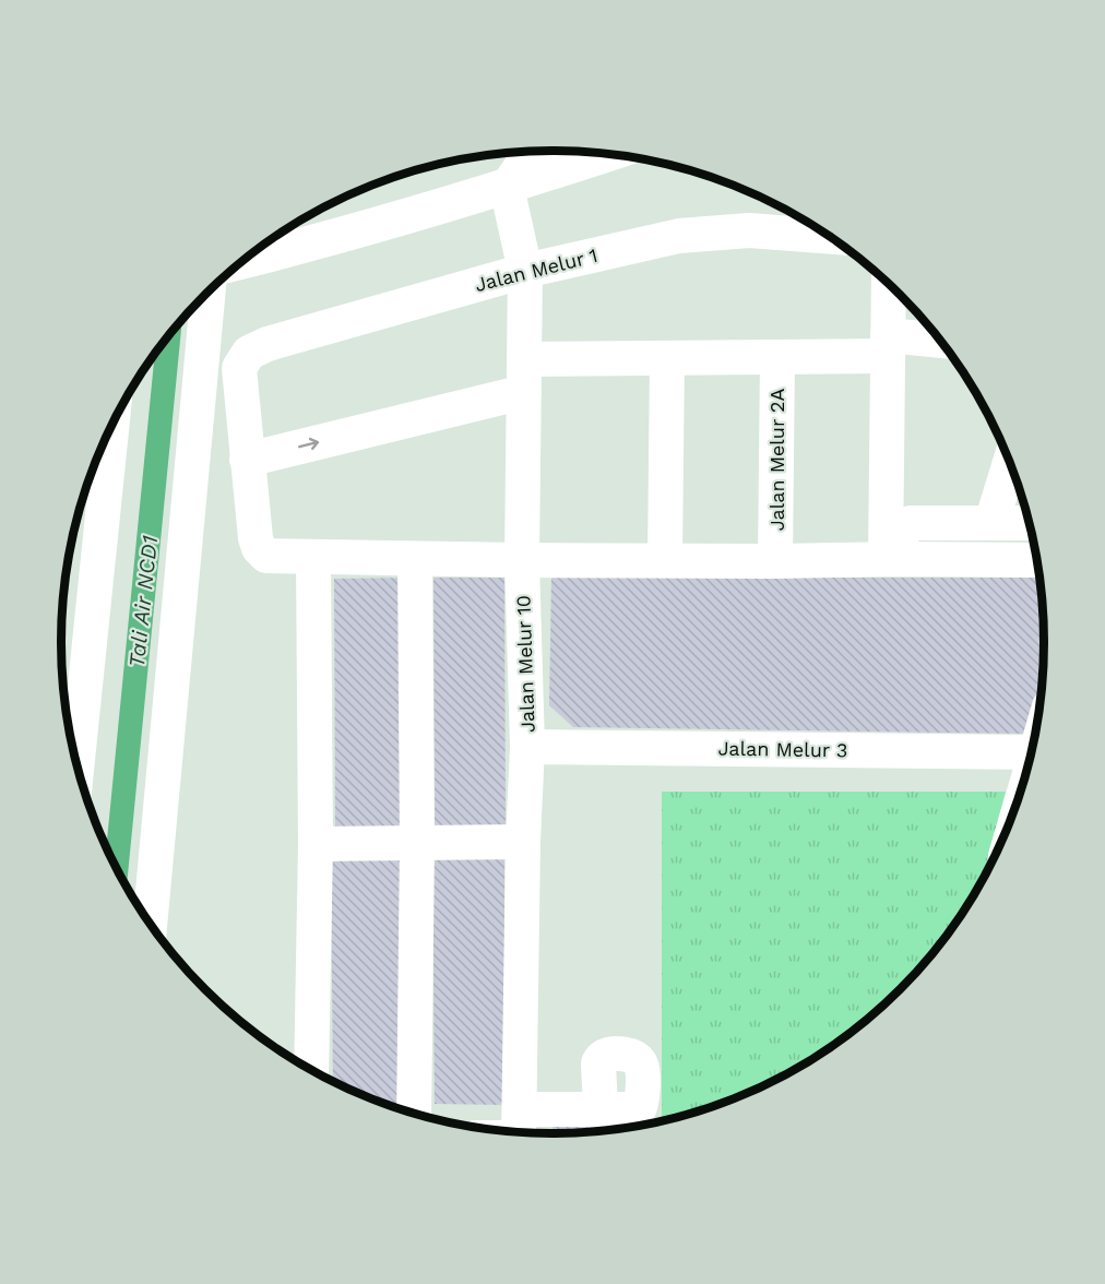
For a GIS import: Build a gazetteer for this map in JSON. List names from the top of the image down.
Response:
{
  "streets": {
    "street": [
      "Jalan Melur 1",
      "Jalan Melur 2A",
      "Jalan Melur 10",
      "Jalan Melur 3"
    ]
  },
  "crossings": [
    ["Jalan Melur 1", "Jalan Melur 10"],
    ["Jalan Melur 10", "Jalan Melur 3"]
  ],
  "water": ["Tali Air NCD1"]
}
